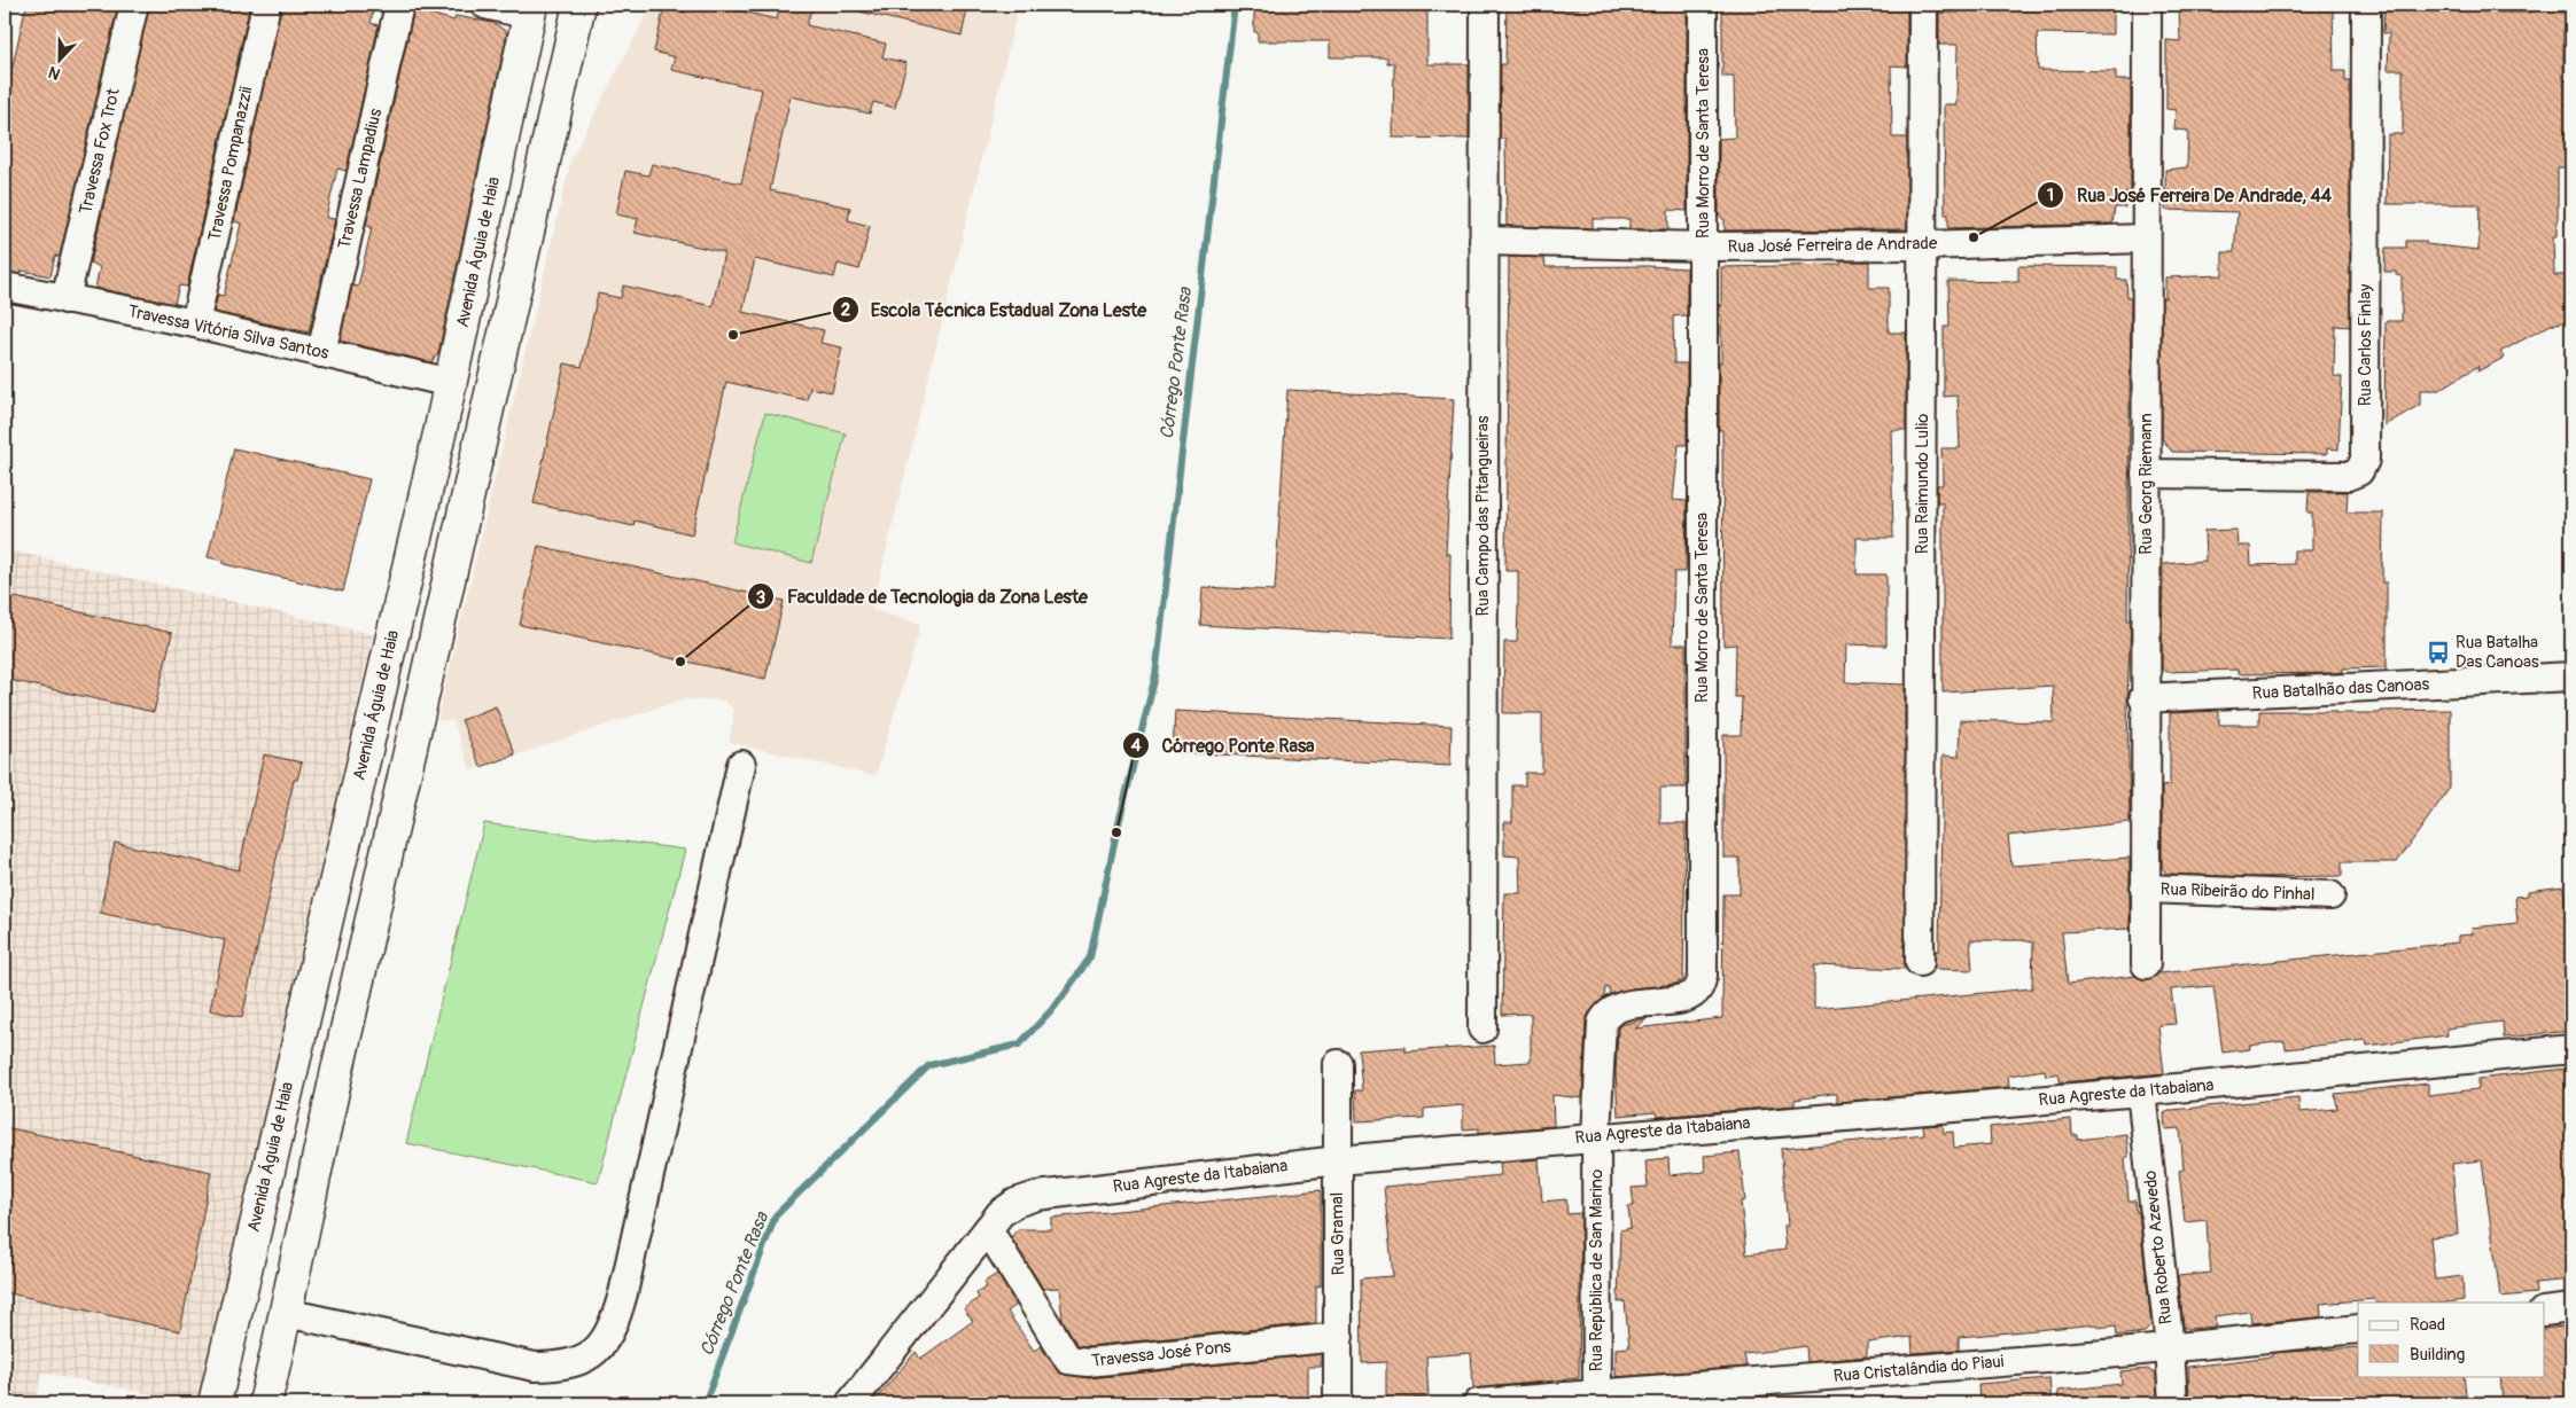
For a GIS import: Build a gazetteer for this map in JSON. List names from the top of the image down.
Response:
{
  "streets": {
    "main road": ["Avenida Águia de Haia"],
    "street": [
      "Rua Morro de Santa Teresa",
      "Travessa Fox Trot",
      "Travessa Pompanazzii",
      "Travessa Lampadius",
      "Rua José Ferreira de Andrade",
      "Travessa Vitória Silva Santos",
      "Rua Carlos Finlay",
      "Rua Raimundo Lulio",
      "Rua Georg Riemann",
      "Rua Campo das Pitangueiras",
      "Rua Batalhão das Canoas",
      "Rua Ribeirão do Pinhal",
      "Rua Agreste da Itabaiana",
      "Rua Gramal",
      "Rua Roberto Azevedo",
      "Rua República de San Marino",
      "Travessa José Pons",
      "Rua Cristalândia do Piaui"
    ]
  },
  "crossings": [
    ["Rua Morro de Santa Teresa", "Rua José Ferreira de Andrade"],
    ["Rua Morro de Santa Teresa", "Rua Agreste da Itabaiana"],
    ["Rua Morro de Santa Teresa", "Rua República de San Marino"],
    ["Travessa Fox Trot", "Travessa Vitória Silva Santos"],
    ["Travessa Pompanazzii", "Travessa Vitória Silva Santos"],
    ["Travessa Lampadius", "Travessa Vitória Silva Santos"],
    ["Rua José Ferreira de Andrade", "Rua Raimundo Lulio"],
    ["Rua José Ferreira de Andrade", "Rua Georg Riemann"],
    ["Rua José Ferreira de Andrade", "Rua Campo das Pitangueiras"],
    ["Avenida Águia de Haia", "Travessa Vitória Silva Santos"],
    ["Rua Carlos Finlay", "Rua Georg Riemann"],
    ["Rua Georg Riemann", "Rua Batalhão das Canoas"],
    ["Rua Georg Riemann", "Rua Ribeirão do Pinhal"],
    ["Rua Agreste da Itabaiana", "Rua Gramal"],
    ["Rua Agreste da Itabaiana", "Rua Roberto Azevedo"],
    ["Rua Agreste da Itabaiana", "Rua República de San Marino"],
    ["Rua Agreste da Itabaiana", "Travessa José Pons"],
    ["Rua Gramal", "Travessa José Pons"],
    ["Rua Roberto Azevedo", "Rua Cristalândia do Piaui"],
    ["Rua República de San Marino", "Rua Cristalândia do Piaui"]
  ],
  "water": ["Córrego Ponte Rasa"],
  "places": {
    "other": [
      "Rua José Ferreira De Andrade, 44",
      "Escola Técnica Estadual Zona Leste",
      "Faculdade de Tecnologia da Zona Leste",
      "Córrego Ponte Rasa"
    ],
    "bus stop": ["Rua Batalha Das Canoas"]
  },
  "legend": ["Road", "Building"],
  "north": "bottom"
}
